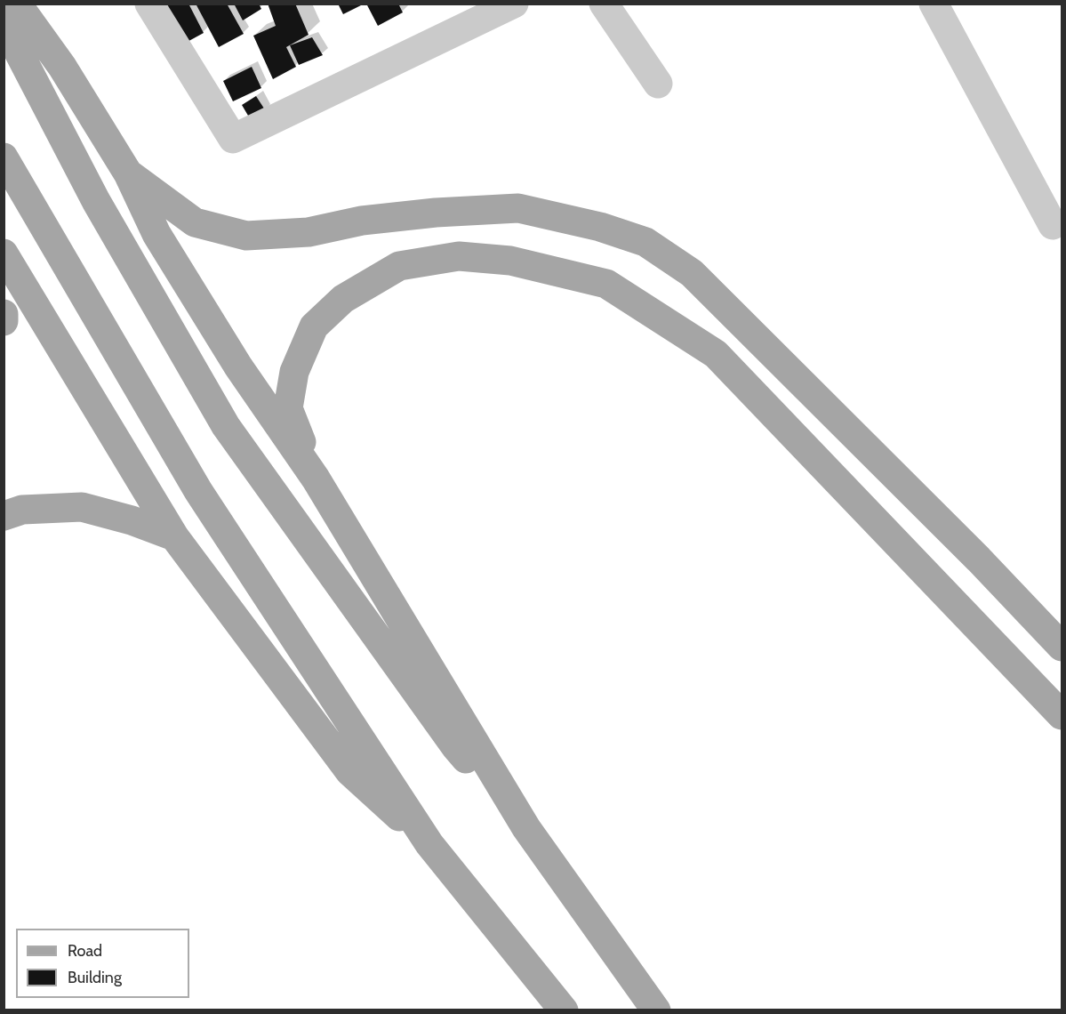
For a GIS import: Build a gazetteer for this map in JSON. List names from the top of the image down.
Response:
{
  "legend": ["Road", "Building"]
}
